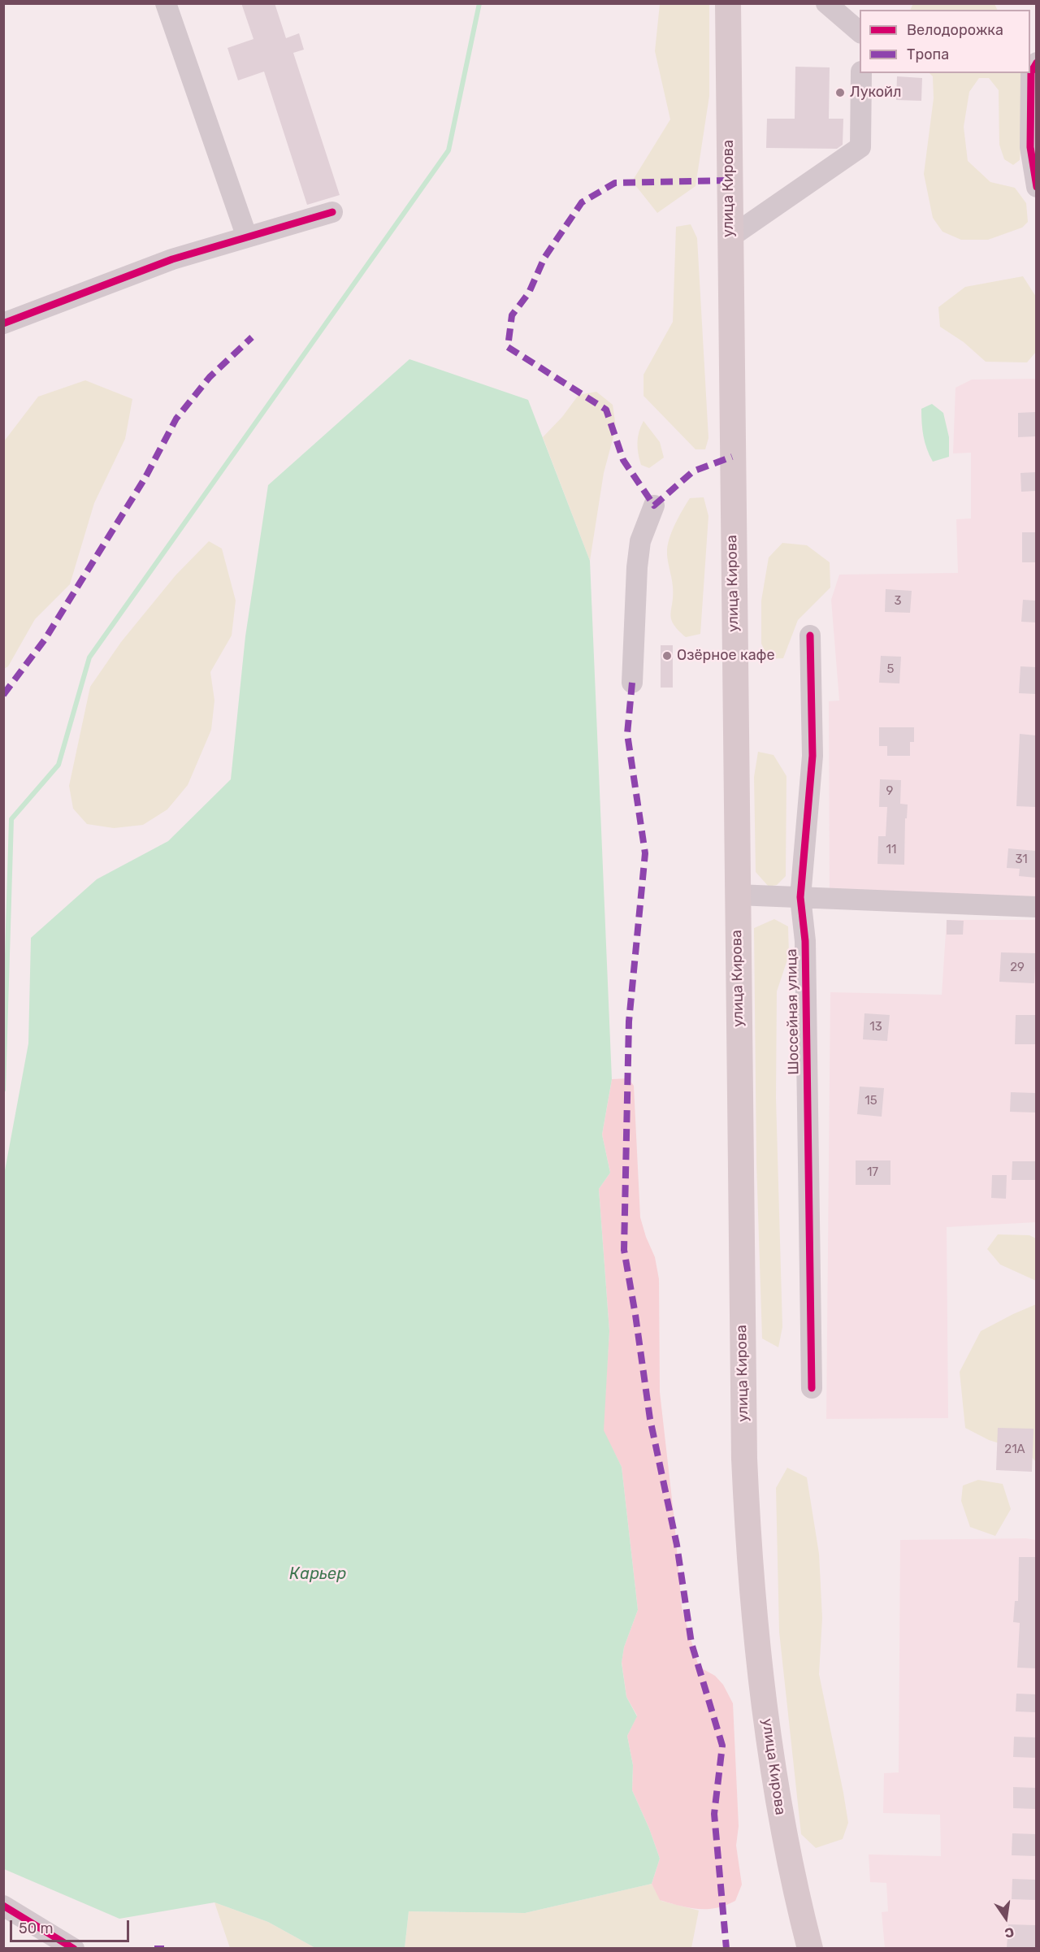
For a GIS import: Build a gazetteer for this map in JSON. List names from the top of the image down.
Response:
{
  "streets": {
    "main road": ["улица Кирова"],
    "street": ["Шоссейная улица"]
  },
  "water": ["Карьер"],
  "places": ["Лукойл", "Озёрное кафе"],
  "house_numbers": [
    "3",
    "5",
    "9",
    "11",
    "31",
    "29",
    "13",
    "15",
    "17",
    "21А"
  ],
  "legend": ["Велодорожка", "Тропа"],
  "scale_bar": "50 m",
  "north": "bottom"
}
